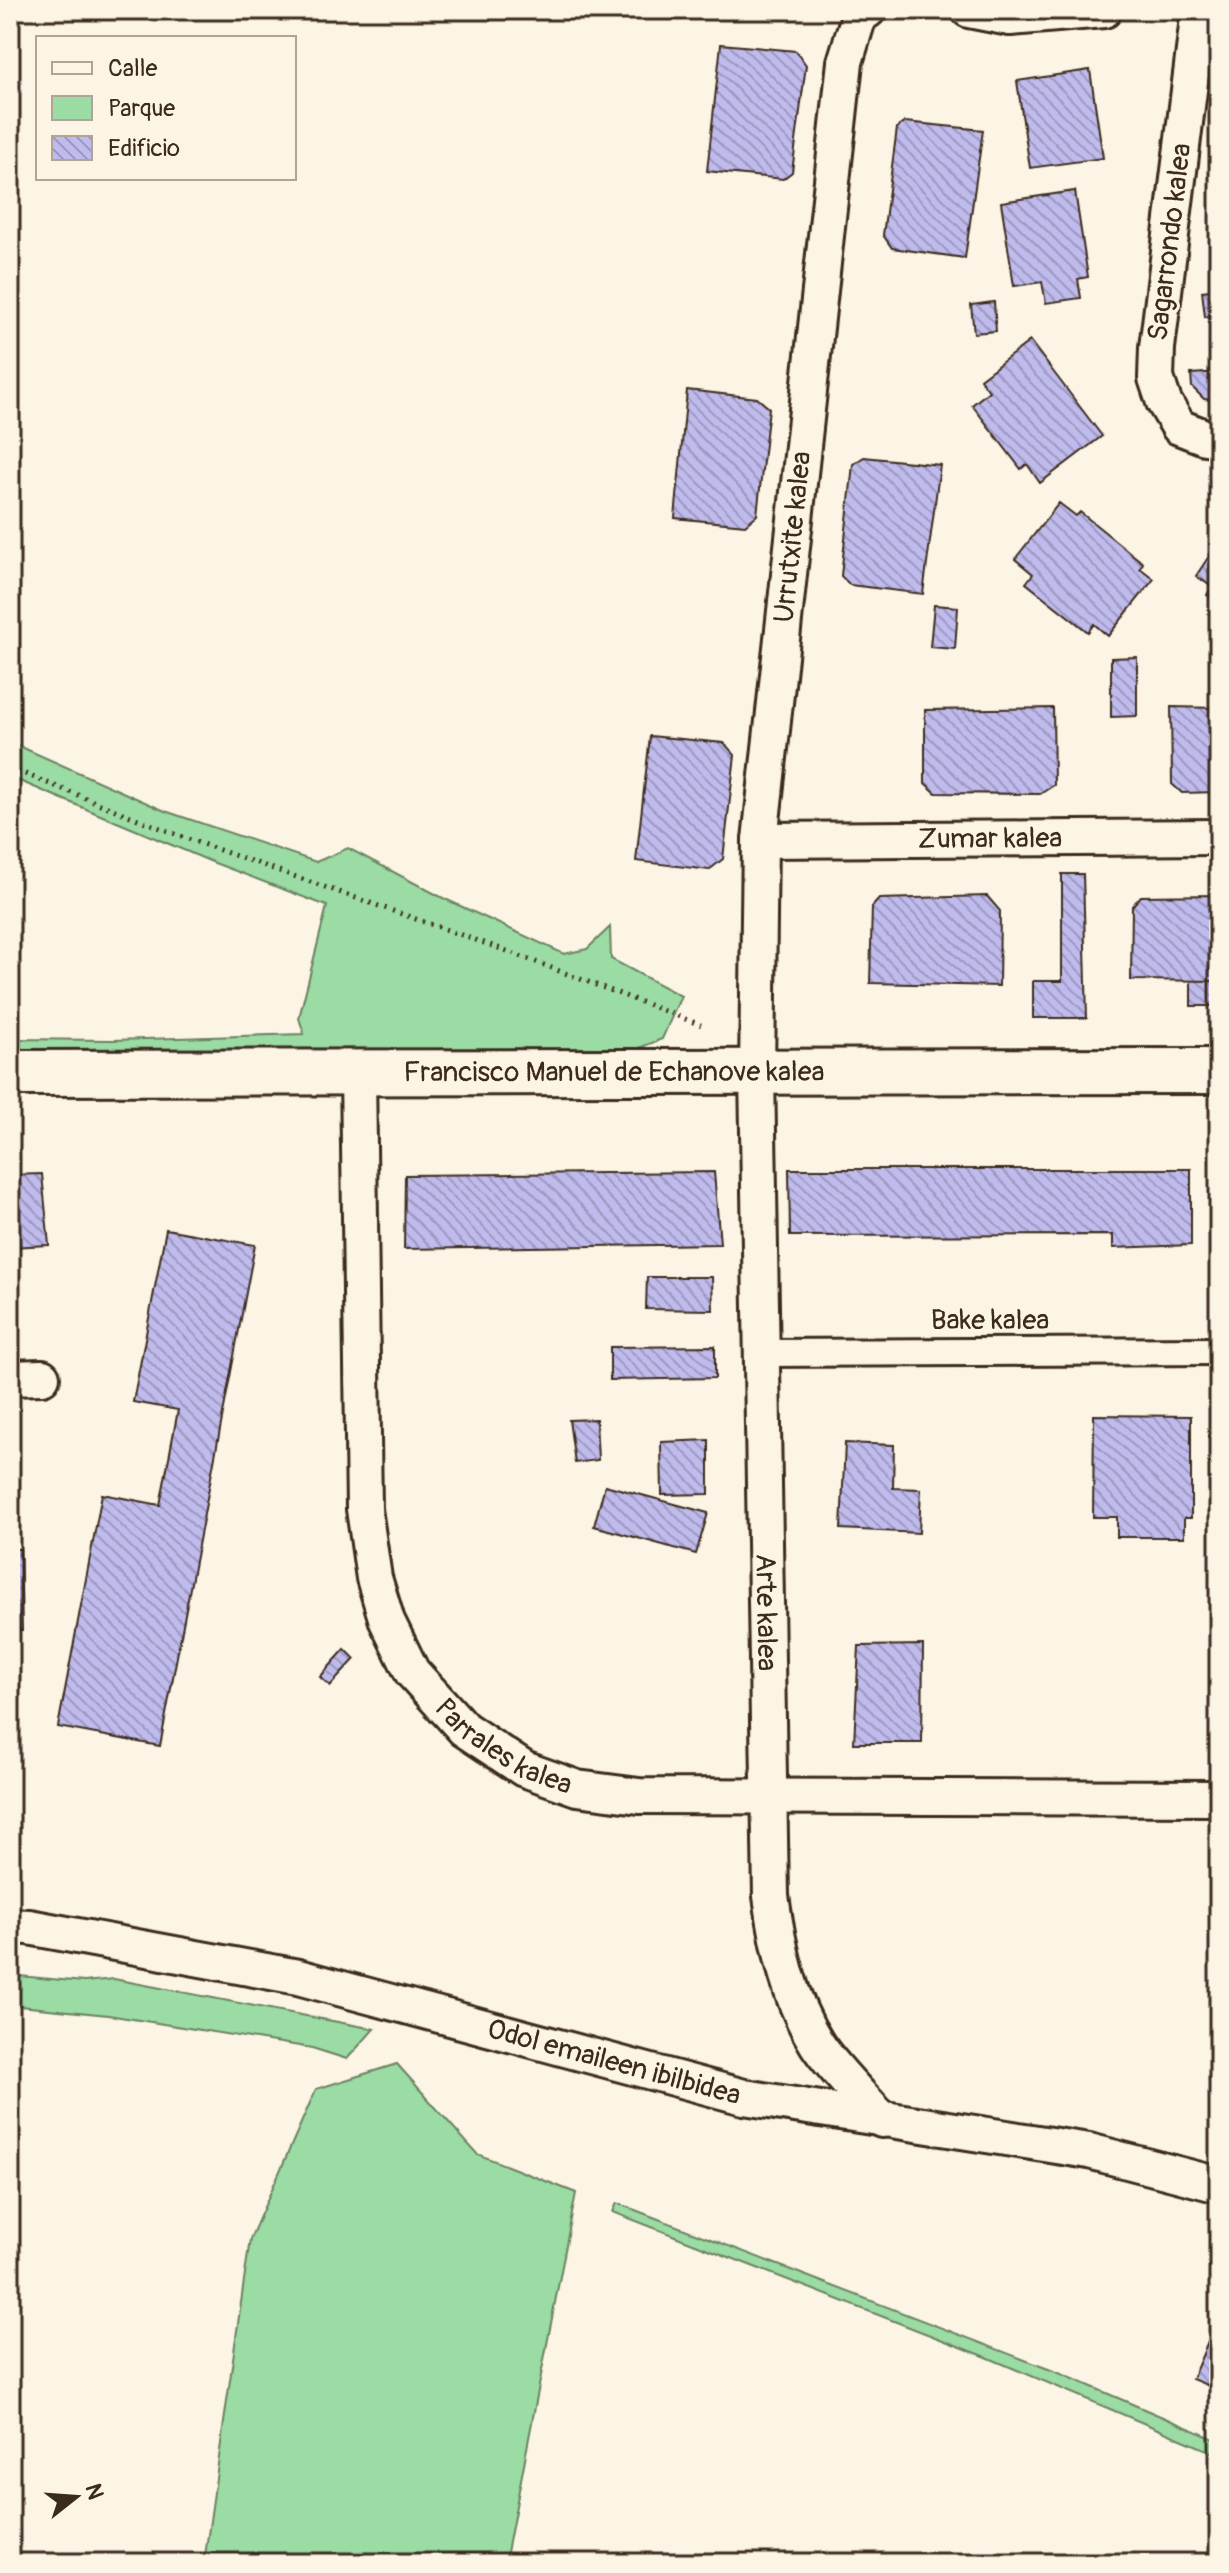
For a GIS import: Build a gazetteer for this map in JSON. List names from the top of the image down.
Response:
{
  "streets": {
    "street": [
      "Sagarrondo kalea",
      "Urrutxite kalea",
      "Zumar kalea",
      "Francisco Manuel de Echanove kalea",
      "Bake kalea",
      "Arte kalea",
      "Parrales kalea",
      "Odol emaileen ibilbidea"
    ]
  },
  "crossings": [
    ["Urrutxite kalea", "Zumar kalea"],
    ["Urrutxite kalea", "Francisco Manuel de Echanove kalea"],
    ["Urrutxite kalea", "Arte kalea"],
    ["Francisco Manuel de Echanove kalea", "Arte kalea"],
    ["Francisco Manuel de Echanove kalea", "Parrales kalea"],
    ["Bake kalea", "Arte kalea"],
    ["Arte kalea", "Parrales kalea"],
    ["Arte kalea", "Odol emaileen ibilbidea"]
  ],
  "legend": ["Calle", "Parque", "Edificio"],
  "north": "right"
}
